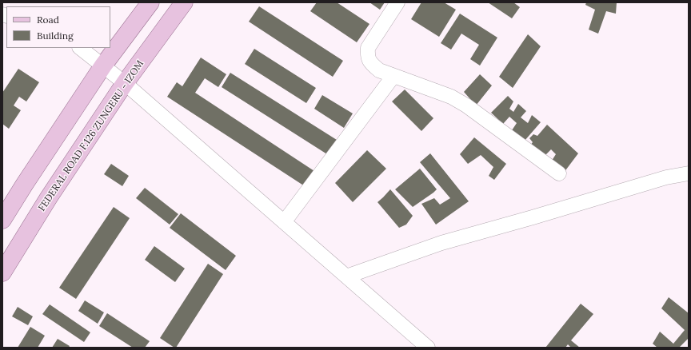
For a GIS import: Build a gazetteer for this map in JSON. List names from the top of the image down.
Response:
{
  "streets": {
    "main road": ["FEDERAL ROAD F.126 ZUNGERU - IZOM"]
  },
  "legend": ["Road", "Building"]
}
